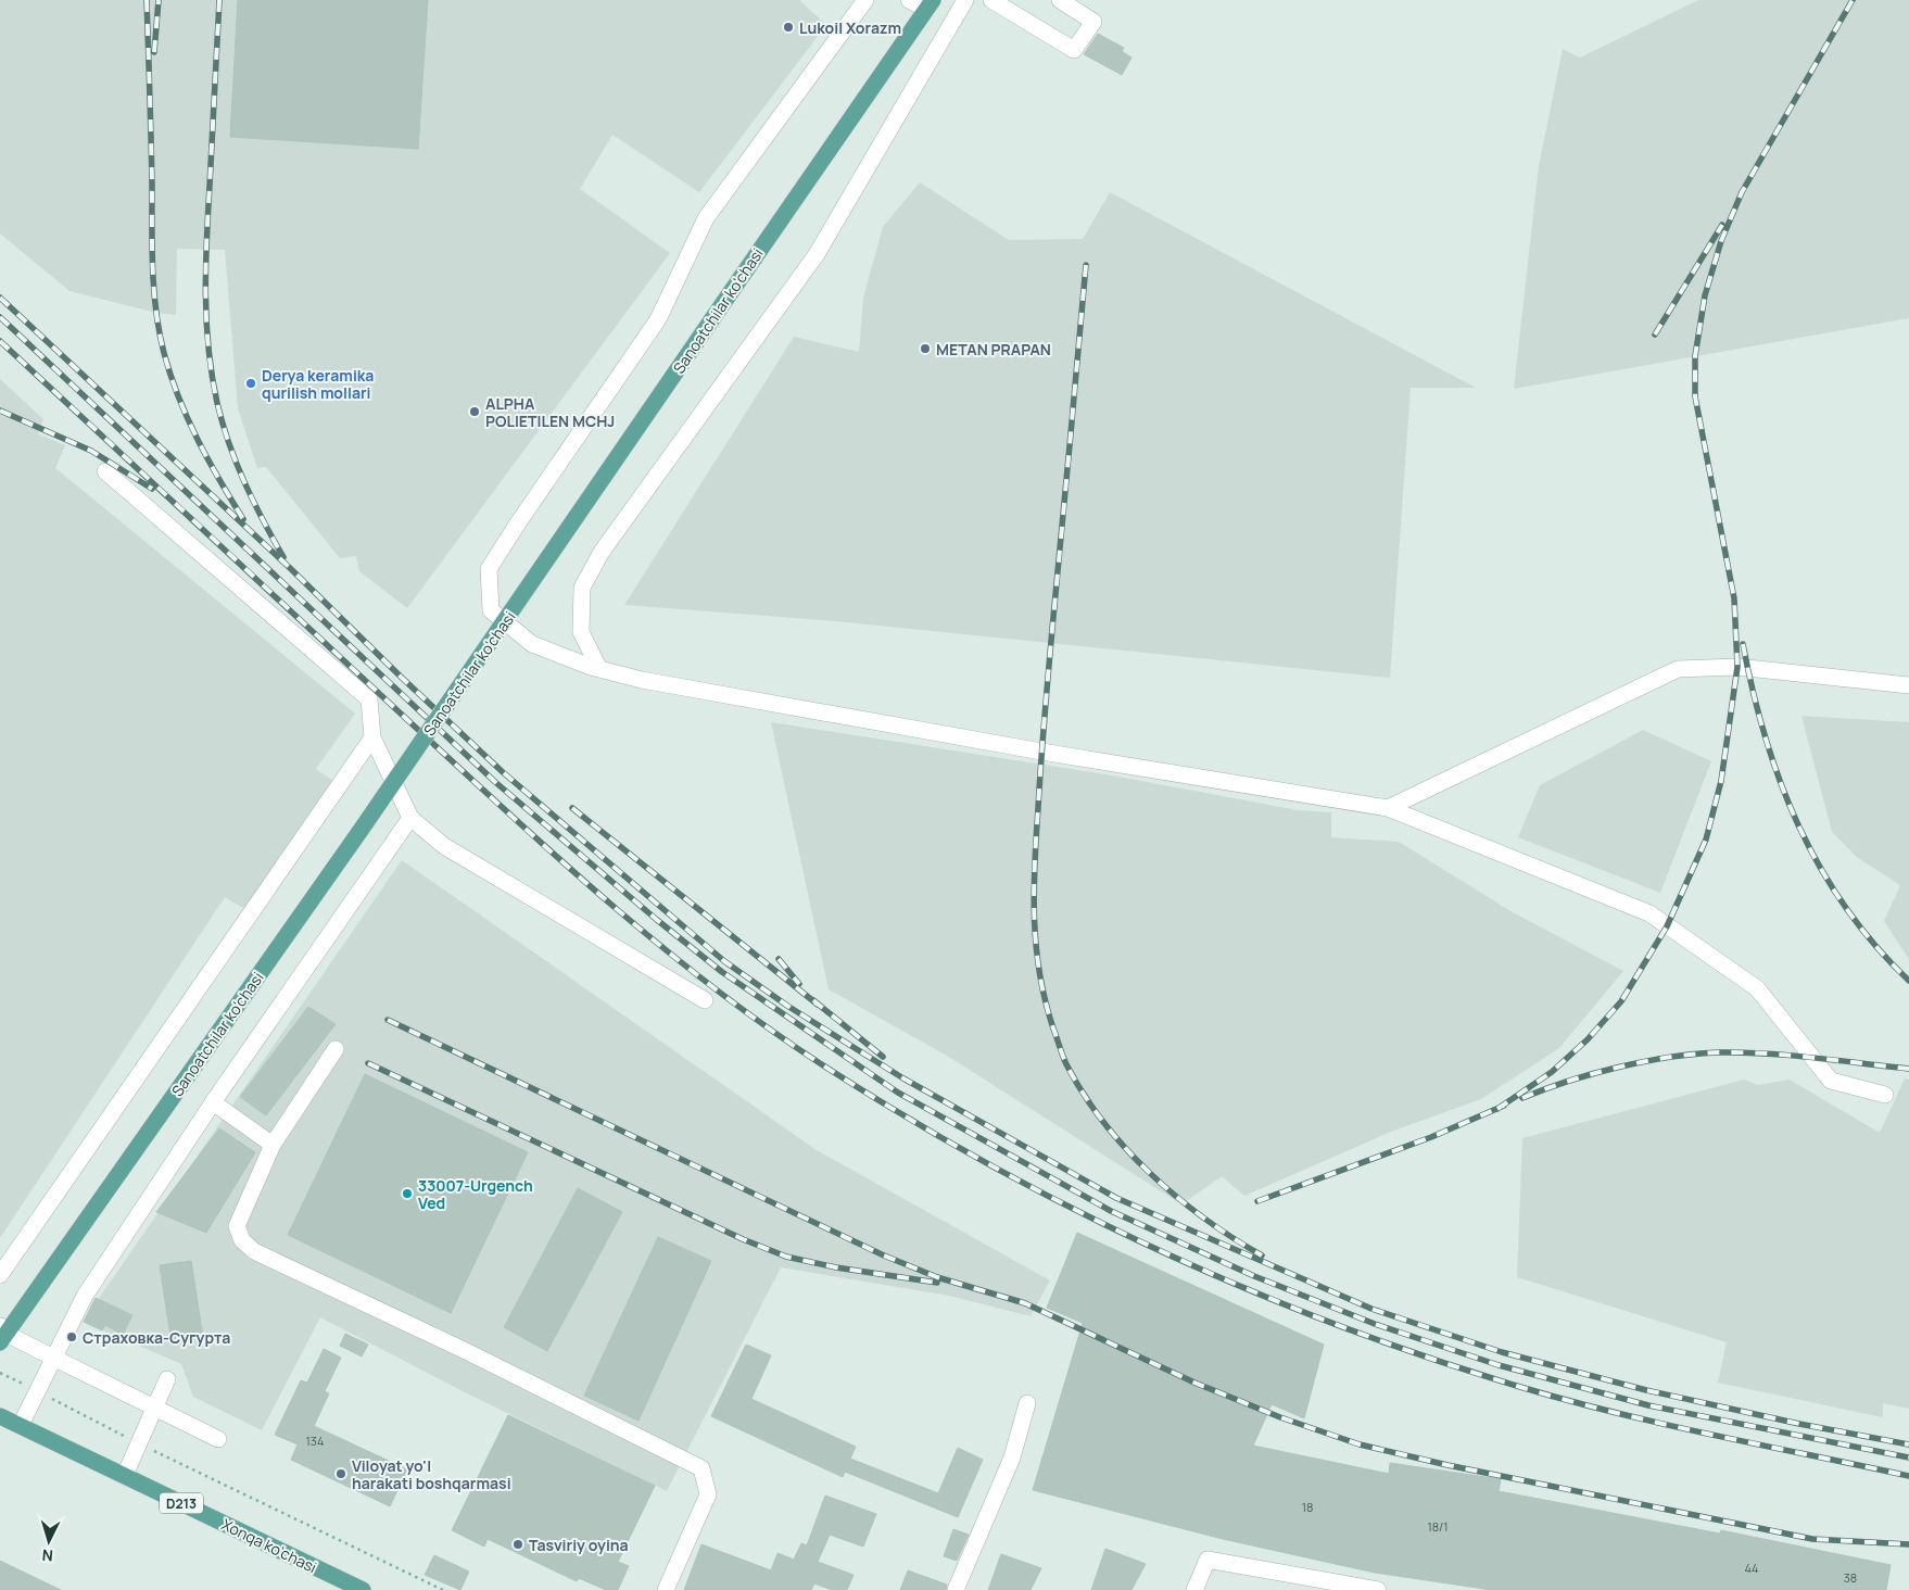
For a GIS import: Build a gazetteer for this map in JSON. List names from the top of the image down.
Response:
{
  "streets": {
    "main road": ["Sanoatchilar ko'chasi", "D213", "Xonqa ko'chasi"]
  },
  "places": [
    "Lukoil Xorazm",
    "METAN PRAPAN",
    "Derya keramika qurilish mollari",
    "ALPHA POLIETILEN MCHJ",
    "33007-Urgench Ved",
    "Страховка-Сугурта",
    "Viloyat yo'l harakati boshqarmasi",
    "Tasviriy oyina"
  ],
  "house_numbers": [
    "134",
    "18",
    "18/1",
    "44",
    "38"
  ],
  "north": "bottom"
}
